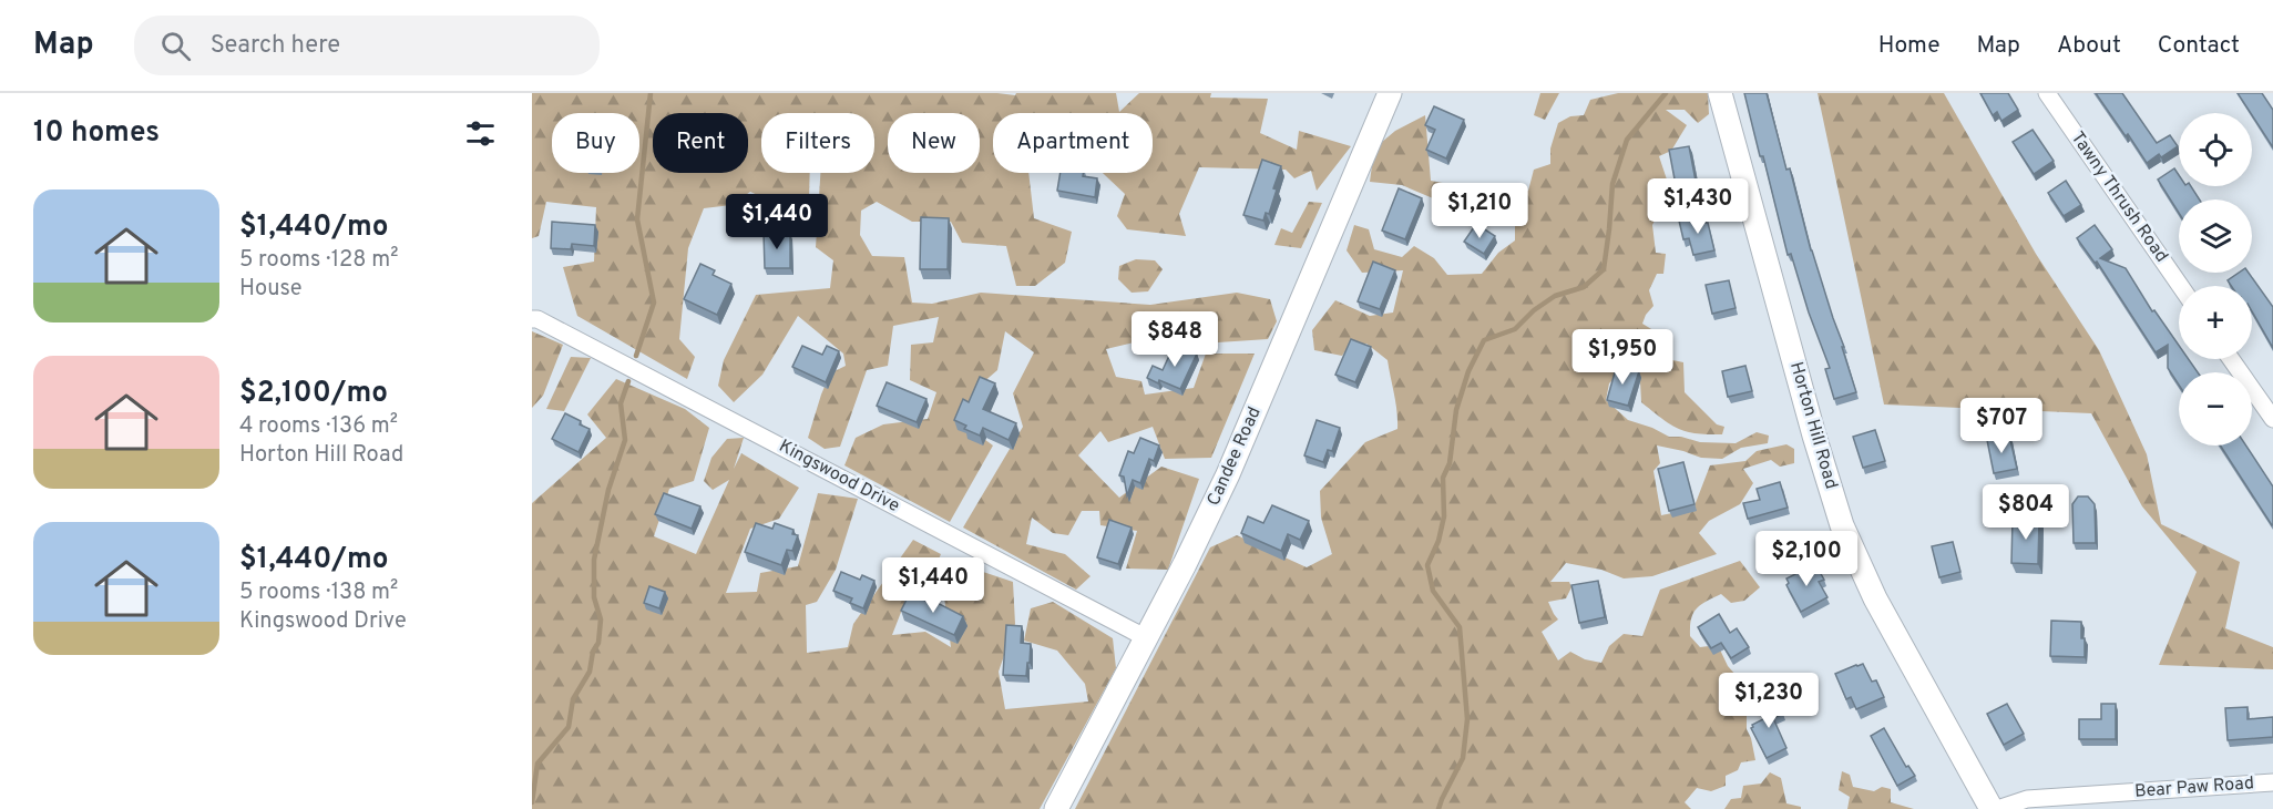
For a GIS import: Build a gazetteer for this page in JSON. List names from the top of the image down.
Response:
{
  "streets": {
    "street": [
      "Tawny Thrush Road",
      "Horton Hill Road",
      "Candee Road",
      "Kingswood Drive",
      "Bear Paw Road"
    ]
  },
  "crossings": [
    ["Horton Hill Road", "Bear Paw Road"],
    ["Candee Road", "Kingswood Drive"]
  ],
  "page": {
    "header": "Map",
    "search": "Search here",
    "nav": [
      "Home",
      "Map",
      "About",
      "Contact"
    ],
    "heading": "10 homes",
    "map_buttons": ["+", "−"],
    "chip": [
      "Buy",
      "Rent",
      "Filters",
      "New",
      "Apartment"
    ],
    "list": [
      {
        "name": "$1,440/mo",
        "note": "5 rooms · 128 m² · House"
      },
      {
        "name": "$2,100/mo",
        "note": "4 rooms · 136 m² · Horton Hill Road"
      },
      {
        "name": "$1,440/mo",
        "note": "5 rooms · 138 m² · Kingswood Drive"
      }
    ],
    "price": [
      "$1,430",
      "$1,210",
      "$1,440",
      "$848",
      "$1,950",
      "$707",
      "$804",
      "$2,100",
      "$1,440",
      "$1,230"
    ]
  }
}
